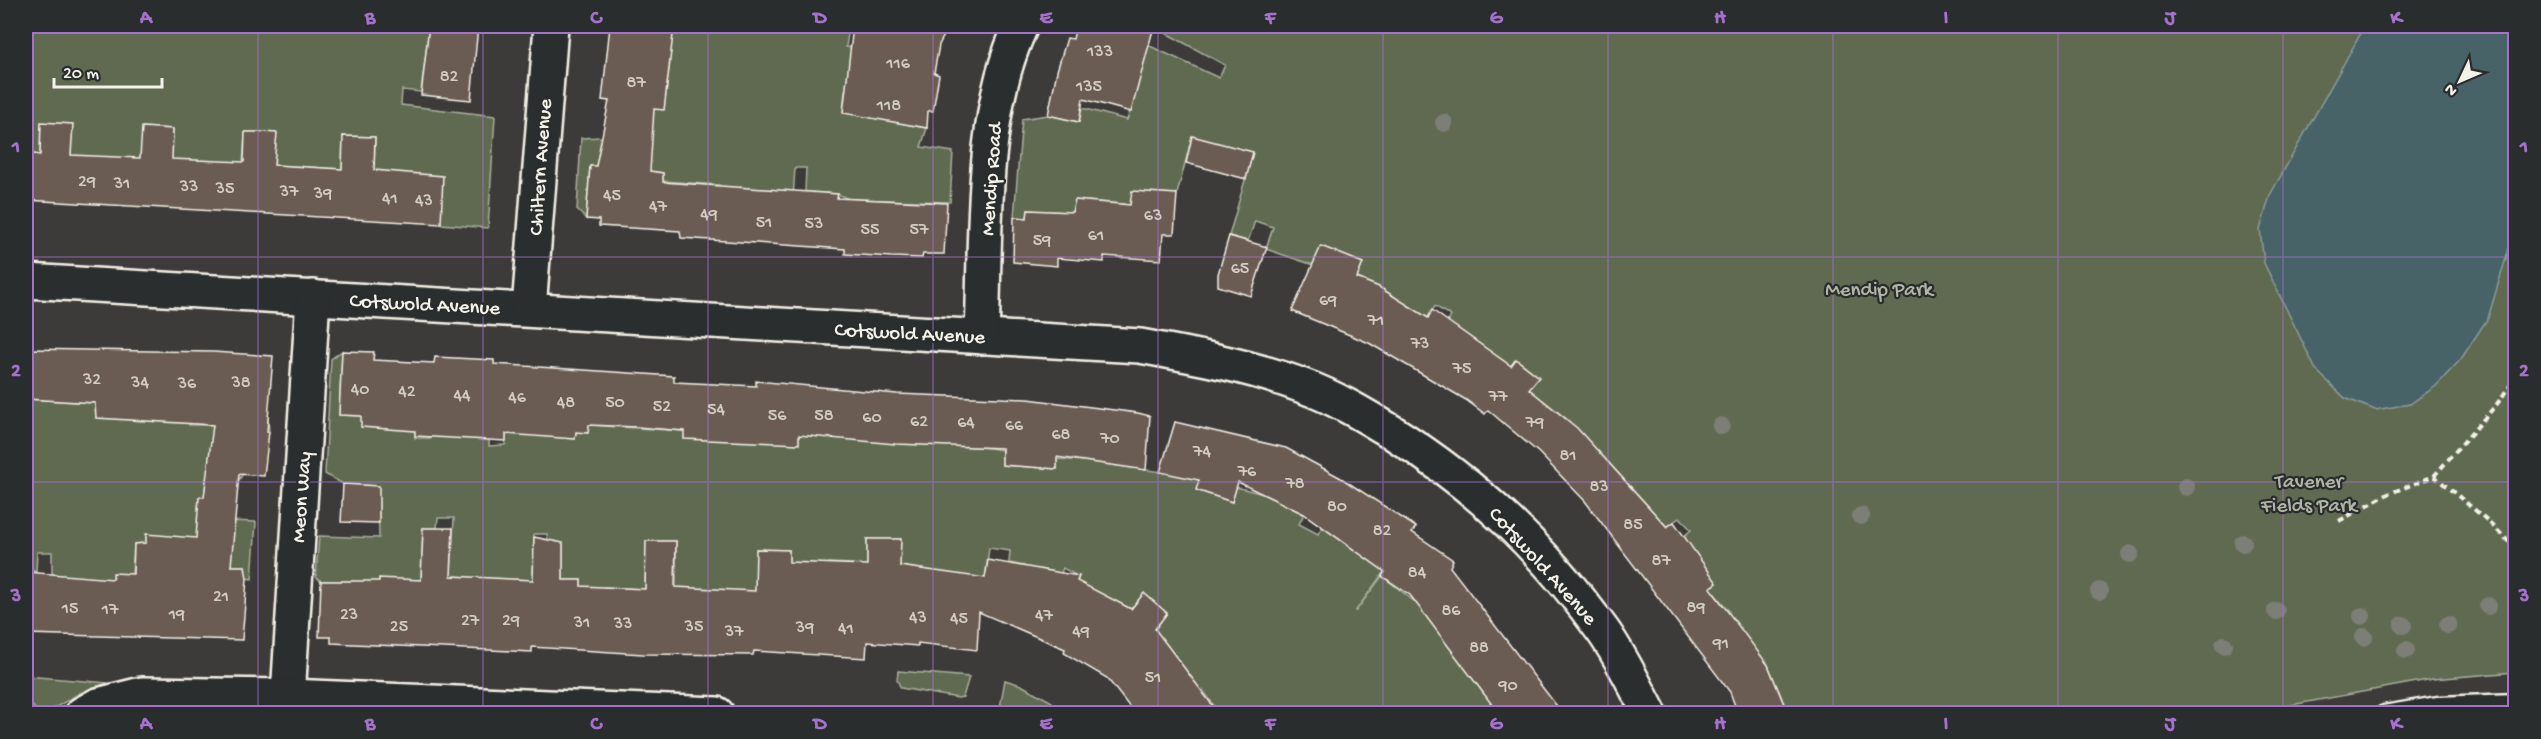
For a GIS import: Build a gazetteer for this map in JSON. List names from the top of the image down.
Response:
{
  "streets": {
    "street": [
      "Chiltern Avenue",
      "Mendip Road",
      "Cotswold Avenue",
      "Meon Way"
    ]
  },
  "crossings": [
    ["Chiltern Avenue", "Cotswold Avenue"],
    ["Mendip Road", "Cotswold Avenue"],
    ["Cotswold Avenue", "Meon Way"]
  ],
  "parks": ["Mendip Park", "Tavener Fields Park"],
  "house_numbers": [
    "133",
    "116",
    "82",
    "87",
    "135",
    "118",
    "29",
    "31",
    "33",
    "35",
    "37",
    "39",
    "45",
    "41",
    "43",
    "47",
    "49",
    "63",
    "51",
    "53",
    "55",
    "57",
    "61",
    "59",
    "65",
    "69",
    "71",
    "73",
    "75",
    "32",
    "34",
    "38",
    "36",
    "40",
    "42",
    "44",
    "77",
    "46",
    "48",
    "50",
    "52",
    "54",
    "56",
    "58",
    "60",
    "62",
    "64",
    "79",
    "66",
    "68",
    "70",
    "74",
    "81",
    "76",
    "78",
    "83",
    "80",
    "85",
    "82",
    "87",
    "84",
    "21",
    "89",
    "15",
    "17",
    "86",
    "19",
    "23",
    "47",
    "43",
    "45",
    "27",
    "29",
    "31",
    "33",
    "25",
    "35",
    "39",
    "41",
    "37",
    "49",
    "91",
    "88",
    "51",
    "90"
  ],
  "scale_bar": "20 m",
  "north": "bottom left",
  "grid": {
    "columns": [
      "A",
      "B",
      "C",
      "D",
      "E",
      "F",
      "G",
      "H",
      "I",
      "J",
      "K"
    ],
    "rows": ["1", "2", "3"]
  }
}
